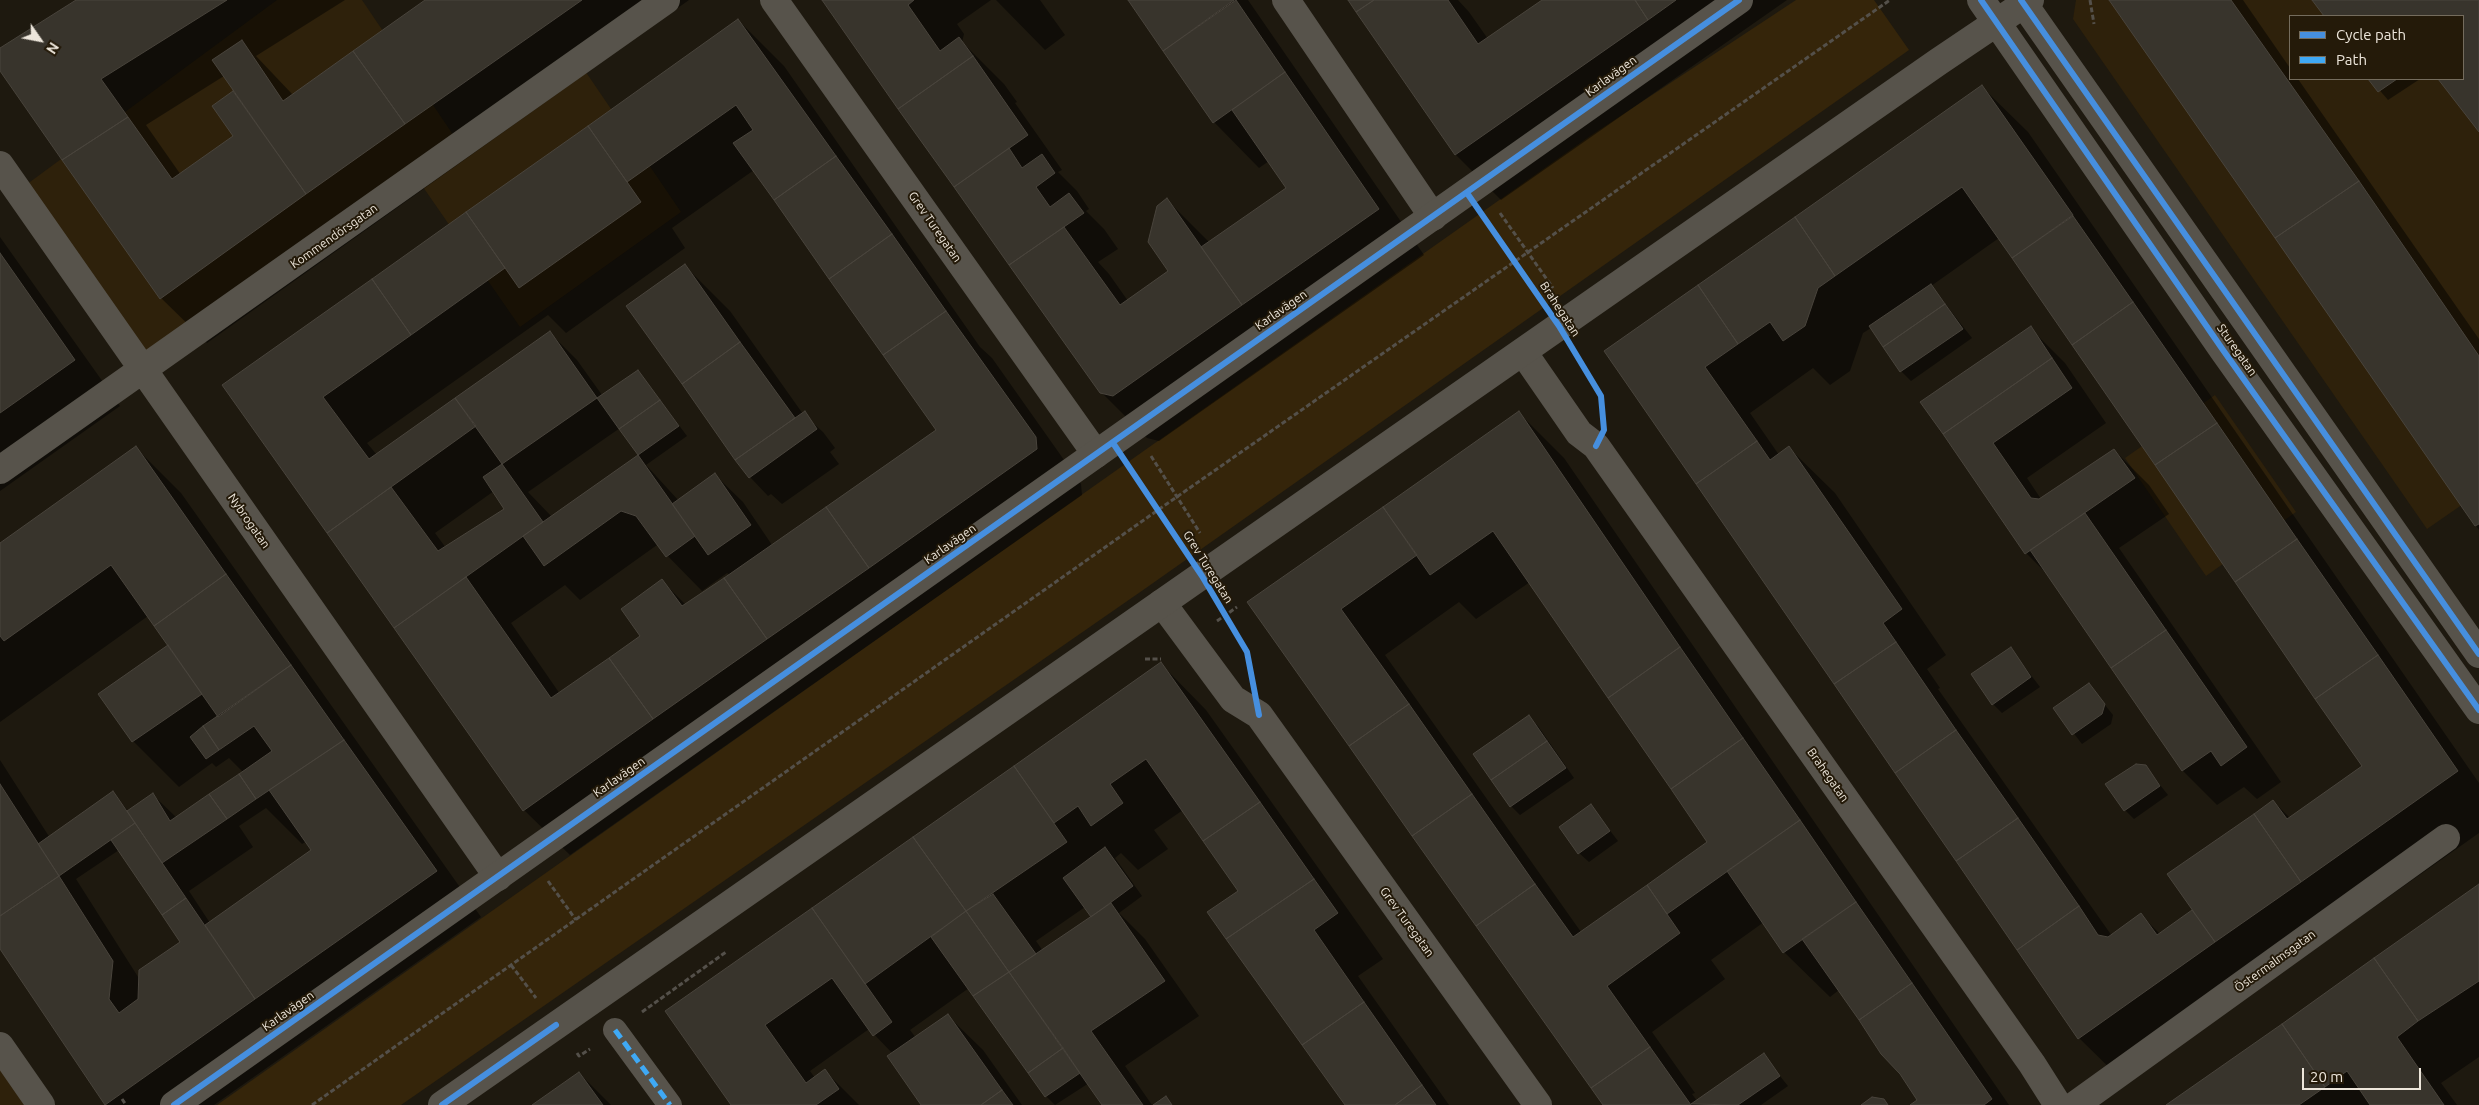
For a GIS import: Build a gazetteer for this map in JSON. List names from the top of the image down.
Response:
{
  "streets": {
    "street": [
      "Karlavägen",
      "Grev Turegatan",
      "Kommendörsgatan",
      "Brahegatan",
      "Sturegatan",
      "Nybrogatan",
      "Östermalmsgatan"
    ]
  },
  "crossings": [
    ["Karlavägen", "Grev Turegatan"],
    ["Karlavägen", "Nybrogatan"],
    ["Kommendörsgatan", "Nybrogatan"]
  ],
  "legend": ["Cycle path", "Path"],
  "scale_bar": "20 m",
  "north": "bottom right"
}
